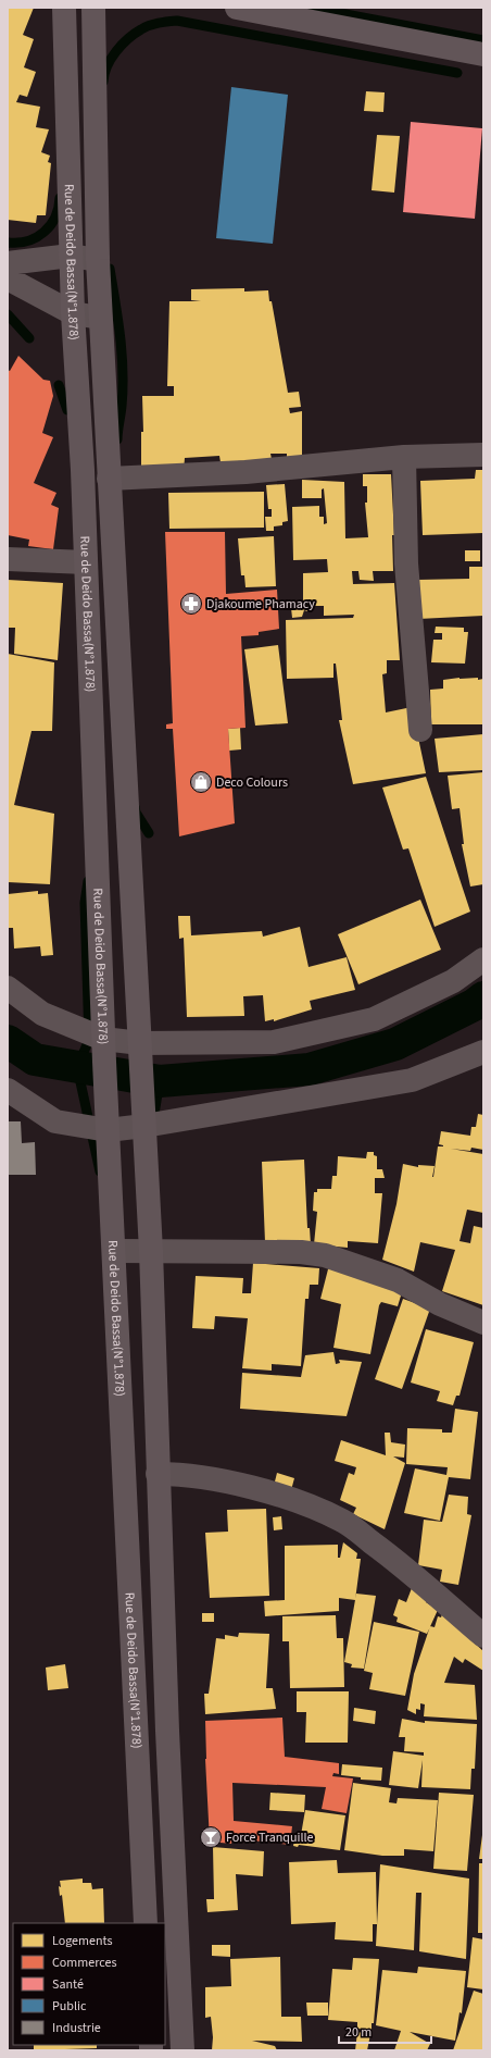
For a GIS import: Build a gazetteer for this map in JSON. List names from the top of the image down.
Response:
{
  "streets": {
    "main road": ["Rue de Deido Bassa(N°1.878)"]
  },
  "places": {
    "pharmacy": ["Djakoume Phamacy"],
    "shop": ["Deco Colours"],
    "bar": ["Force Tranquille"]
  },
  "legend": [
    "Logements",
    "Commerces",
    "Santé",
    "Public",
    "Industrie"
  ],
  "scale_bar": "20 m"
}
